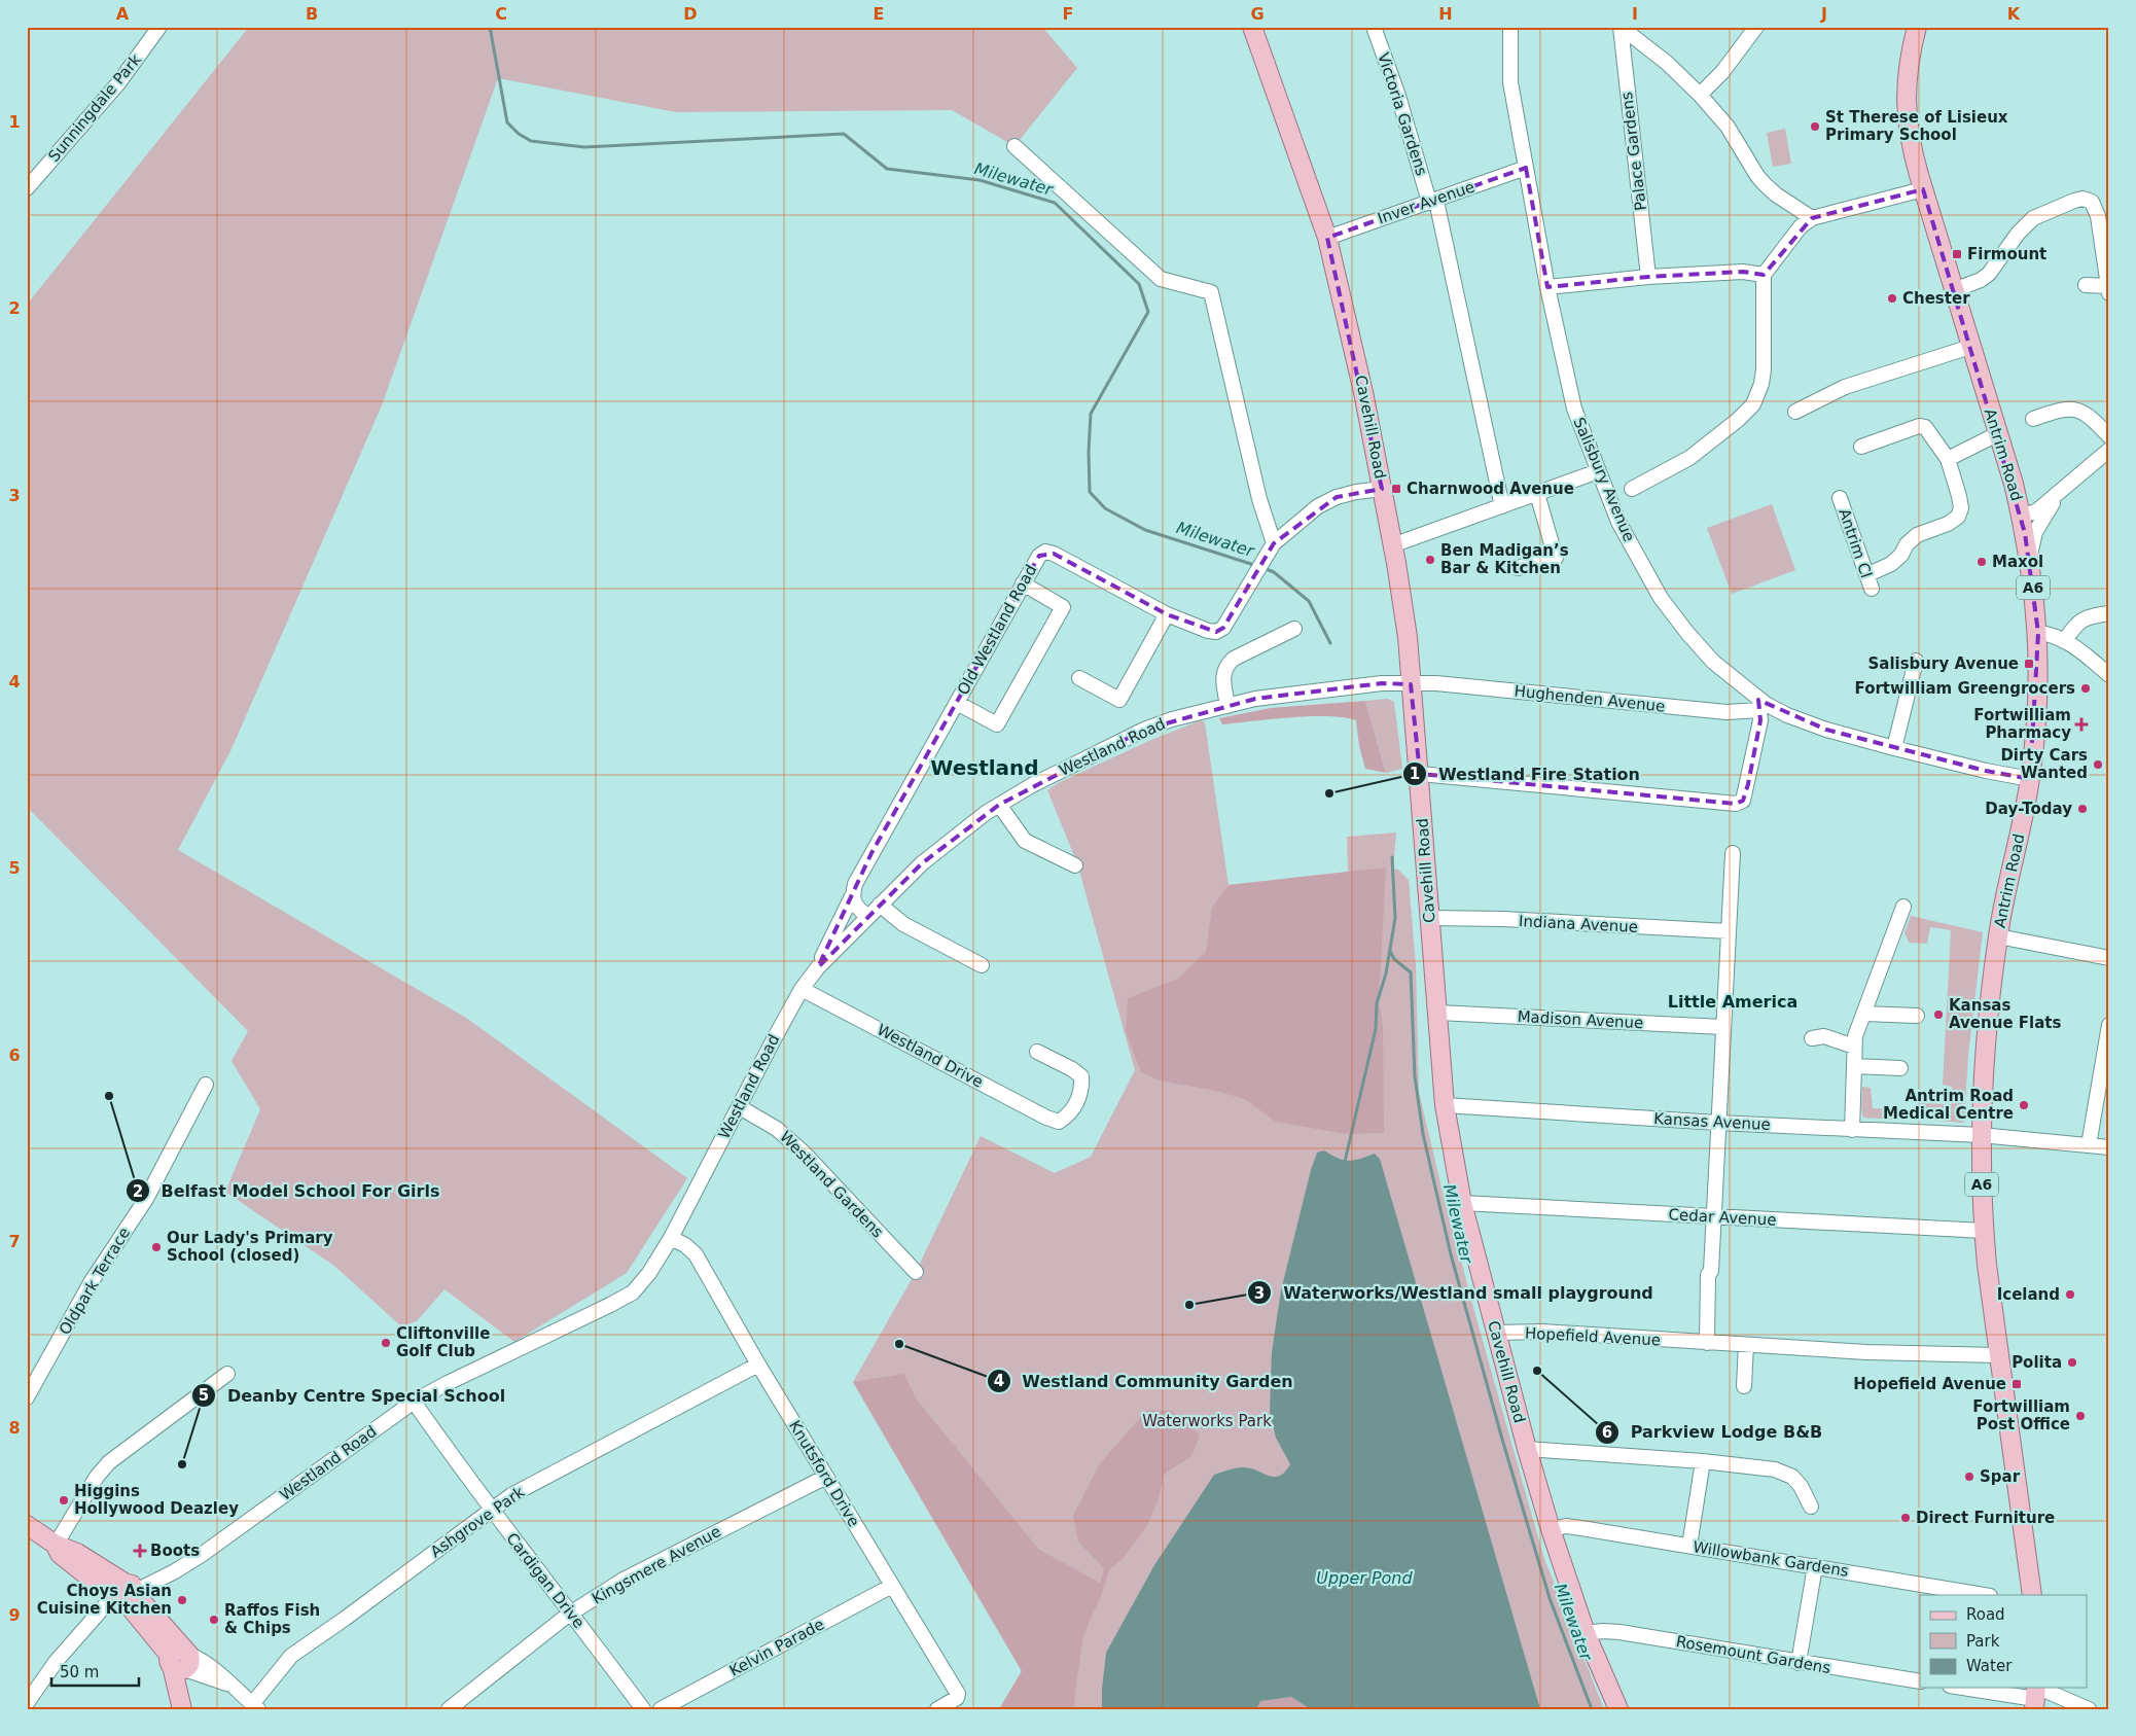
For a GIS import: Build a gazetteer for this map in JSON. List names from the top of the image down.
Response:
{
  "streets": {
    "main road": ["Cavehill Road", "Antrim Road", "A6"],
    "street": [
      "Sunningdale Park",
      "Victoria Gardens",
      "Palace Gardens",
      "Inver Avenue",
      "Salisbury Avenue",
      "Antrim Cl",
      "Old Westland Road",
      "Hughenden Avenue",
      "Westland Road",
      "Indiana Avenue",
      "Madison Avenue",
      "Westland Drive",
      "Kansas Avenue",
      "Westland Gardens",
      "Cedar Avenue",
      "Oldpark Terrace",
      "Hopefield Avenue",
      "Knutsford Drive",
      "Ashgrove Park",
      "Willowbank Gardens",
      "Kingsmere Avenue",
      "Cardigan Drive",
      "Kelvin Parade",
      "Rosemount Gardens"
    ]
  },
  "crossings": [
    ["Victoria Gardens", "Inver Avenue"],
    ["Inver Avenue", "Cavehill Road"],
    ["Inver Avenue", "Salisbury Avenue"],
    ["Cavehill Road", "Old Westland Road"],
    ["Cavehill Road", "Hughenden Avenue"],
    ["Cavehill Road", "Westland Road"],
    ["Cavehill Road", "Indiana Avenue"],
    ["Cavehill Road", "Madison Avenue"],
    ["Cavehill Road", "Kansas Avenue"],
    ["Cavehill Road", "Cedar Avenue"],
    ["Cavehill Road", "Hopefield Avenue"],
    ["Cavehill Road", "Willowbank Gardens"],
    ["Cavehill Road", "Rosemount Gardens"],
    ["Antrim Road", "Salisbury Avenue"],
    ["Antrim Road", "Kansas Avenue"],
    ["Antrim Road", "Cedar Avenue"],
    ["Antrim Road", "Hopefield Avenue"],
    ["Salisbury Avenue", "Hughenden Avenue"],
    ["Old Westland Road", "Westland Road"],
    ["Hughenden Avenue", "Westland Road"],
    ["Westland Road", "Westland Drive"],
    ["Westland Road", "Westland Gardens"],
    ["Westland Road", "Knutsford Drive"],
    ["Westland Road", "Cardigan Drive"],
    ["Knutsford Drive", "Ashgrove Park"],
    ["Knutsford Drive", "Kingsmere Avenue"],
    ["Knutsford Drive", "Kelvin Parade"],
    ["Ashgrove Park", "Cardigan Drive"],
    ["Kingsmere Avenue", "Cardigan Drive"]
  ],
  "districts": ["Westland", "Little America"],
  "water": ["Milewater", "Upper Pond"],
  "parks": ["Waterworks Park"],
  "places": {
    "other": [
      "St Therese of Lisieux Primary School",
      "Chester",
      "Ben Madigan’s Bar & Kitchen",
      "Maxol",
      "Fortwilliam Greengrocers",
      "Dirty Cars Wanted",
      "Westland Fire Station",
      "Day-Today",
      "Kansas Avenue Flats",
      "Belfast Model School For Girls",
      "Antrim Road Medical Centre",
      "Our Lady's Primary School (closed)",
      "Iceland",
      "Waterworks/Westland small playground",
      "Cliftonville Golf Club",
      "Westland Community Garden",
      "Polita",
      "Parkview Lodge B&B",
      "Fortwilliam Post Office",
      "Deanby Centre Special School",
      "Spar",
      "Higgins Hollywood Deazley",
      "Direct Furniture",
      "Choys Asian Cuisine Kitchen",
      "Raffos Fish & Chips"
    ],
    "transit": [
      "Firmount",
      "Charnwood Avenue",
      "Salisbury Avenue",
      "Hopefield Avenue"
    ],
    "health": ["Fortwilliam Pharmacy", "Boots"]
  },
  "legend": ["Road", "Park", "Water"],
  "scale_bar": "50 m",
  "grid": {
    "columns": [
      "A",
      "B",
      "C",
      "D",
      "E",
      "F",
      "G",
      "H",
      "I",
      "J",
      "K"
    ],
    "rows": [
      "1",
      "2",
      "3",
      "4",
      "5",
      "6",
      "7",
      "8",
      "9"
    ]
  }
}
